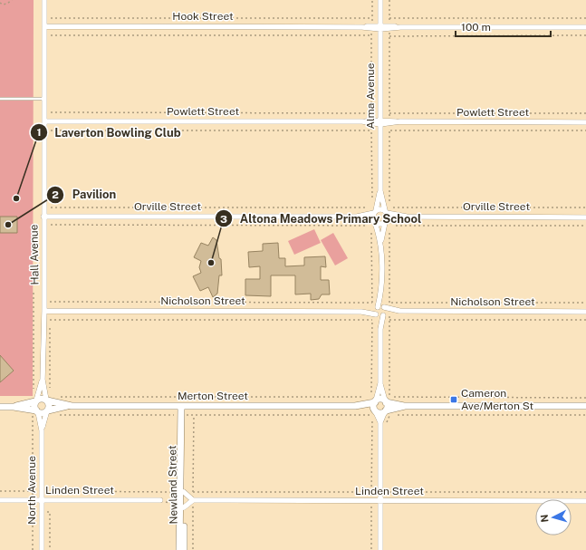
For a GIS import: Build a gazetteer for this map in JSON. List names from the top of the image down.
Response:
{
  "streets": {
    "street": [
      "Hook Street",
      "Alma Avenue",
      "Powlett Street",
      "Orville Street",
      "Hall Avenue",
      "Nicholson Street",
      "Merton Street",
      "Newland Street",
      "North Avenue",
      "Linden Street"
    ]
  },
  "crossings": [
    ["Hook Street", "Alma Avenue"],
    ["Hook Street", "Hall Avenue"],
    ["Alma Avenue", "Powlett Street"],
    ["Alma Avenue", "Orville Street"],
    ["Powlett Street", "Hall Avenue"],
    ["Orville Street", "Hall Avenue"],
    ["Hall Avenue", "Nicholson Street"],
    ["Hall Avenue", "Merton Street"],
    ["Hall Avenue", "North Avenue"],
    ["Merton Street", "Newland Street"],
    ["Merton Street", "North Avenue"],
    ["North Avenue", "Linden Street"]
  ],
  "places": {
    "other": ["Laverton Bowling Club", "Pavilion", "Altona Meadows Primary School"],
    "transit": ["Cameron Ave/Merton St"]
  },
  "scale_bar": "100 m",
  "north": "left"
}
